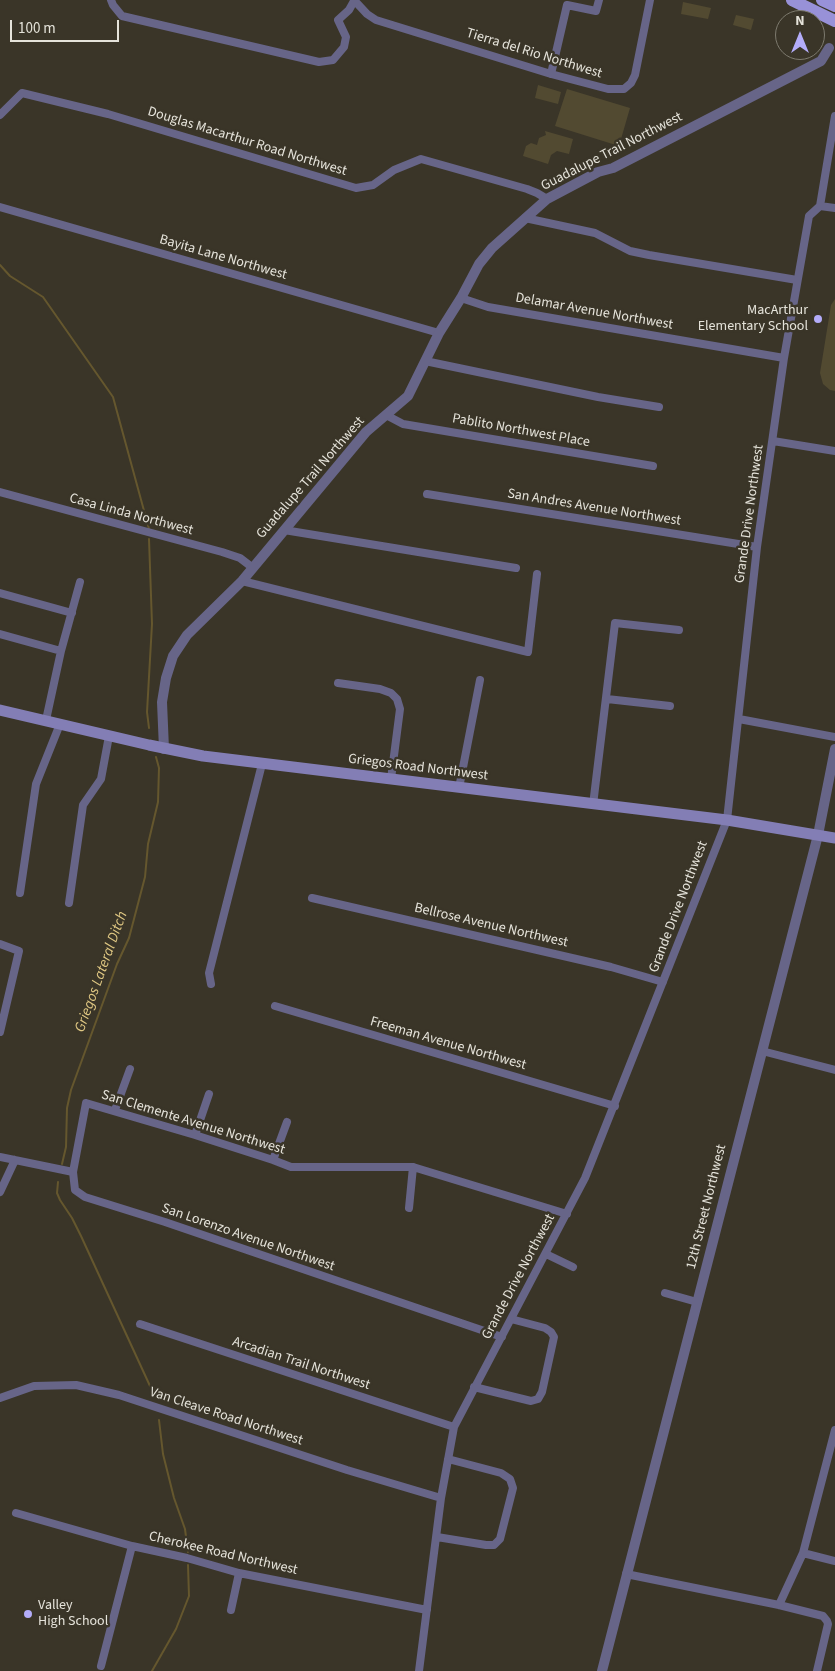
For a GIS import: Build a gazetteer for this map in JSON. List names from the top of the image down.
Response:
{
  "streets": {
    "main road": ["Griegos Road Northwest"],
    "street": [
      "Tierra del Rio Northwest",
      "Douglas Macarthur Road Northwest",
      "Guadalupe Trail Northwest",
      "Bayita Lane Northwest",
      "Delamar Avenue Northwest",
      "Pablito Northwest Place",
      "San Andres Avenue Northwest",
      "Grande Drive Northwest",
      "Casa Linda Northwest",
      "Bellrose Avenue Northwest",
      "Freeman Avenue Northwest",
      "San Clemente Avenue Northwest",
      "12th Street Northwest",
      "San Lorenzo Avenue Northwest",
      "Arcadian Trail Northwest",
      "Van Cleave Road Northwest",
      "Cherokee Road Northwest"
    ]
  },
  "crossings": [
    ["Douglas Macarthur Road Northwest", "Guadalupe Trail Northwest"],
    ["Guadalupe Trail Northwest", "Bayita Lane Northwest"],
    ["Guadalupe Trail Northwest", "Delamar Avenue Northwest"],
    ["Guadalupe Trail Northwest", "Pablito Northwest Place"],
    ["Guadalupe Trail Northwest", "Casa Linda Northwest"],
    ["Guadalupe Trail Northwest", "Griegos Road Northwest"],
    ["Delamar Avenue Northwest", "Grande Drive Northwest"],
    ["San Andres Avenue Northwest", "Grande Drive Northwest"],
    ["Grande Drive Northwest", "Griegos Road Northwest"],
    ["Grande Drive Northwest", "Bellrose Avenue Northwest"],
    ["Grande Drive Northwest", "Freeman Avenue Northwest"],
    ["Grande Drive Northwest", "San Clemente Avenue Northwest"],
    ["Grande Drive Northwest", "San Lorenzo Avenue Northwest"],
    ["Grande Drive Northwest", "Arcadian Trail Northwest"],
    ["Grande Drive Northwest", "Van Cleave Road Northwest"],
    ["Grande Drive Northwest", "Cherokee Road Northwest"],
    ["Griegos Road Northwest", "12th Street Northwest"],
    ["San Clemente Avenue Northwest", "San Lorenzo Avenue Northwest"]
  ],
  "water": ["Griegos Lateral Ditch"],
  "places": ["MacArthur Elementary School", "Valley High School"],
  "scale_bar": "100 m",
  "north": "top"
}
